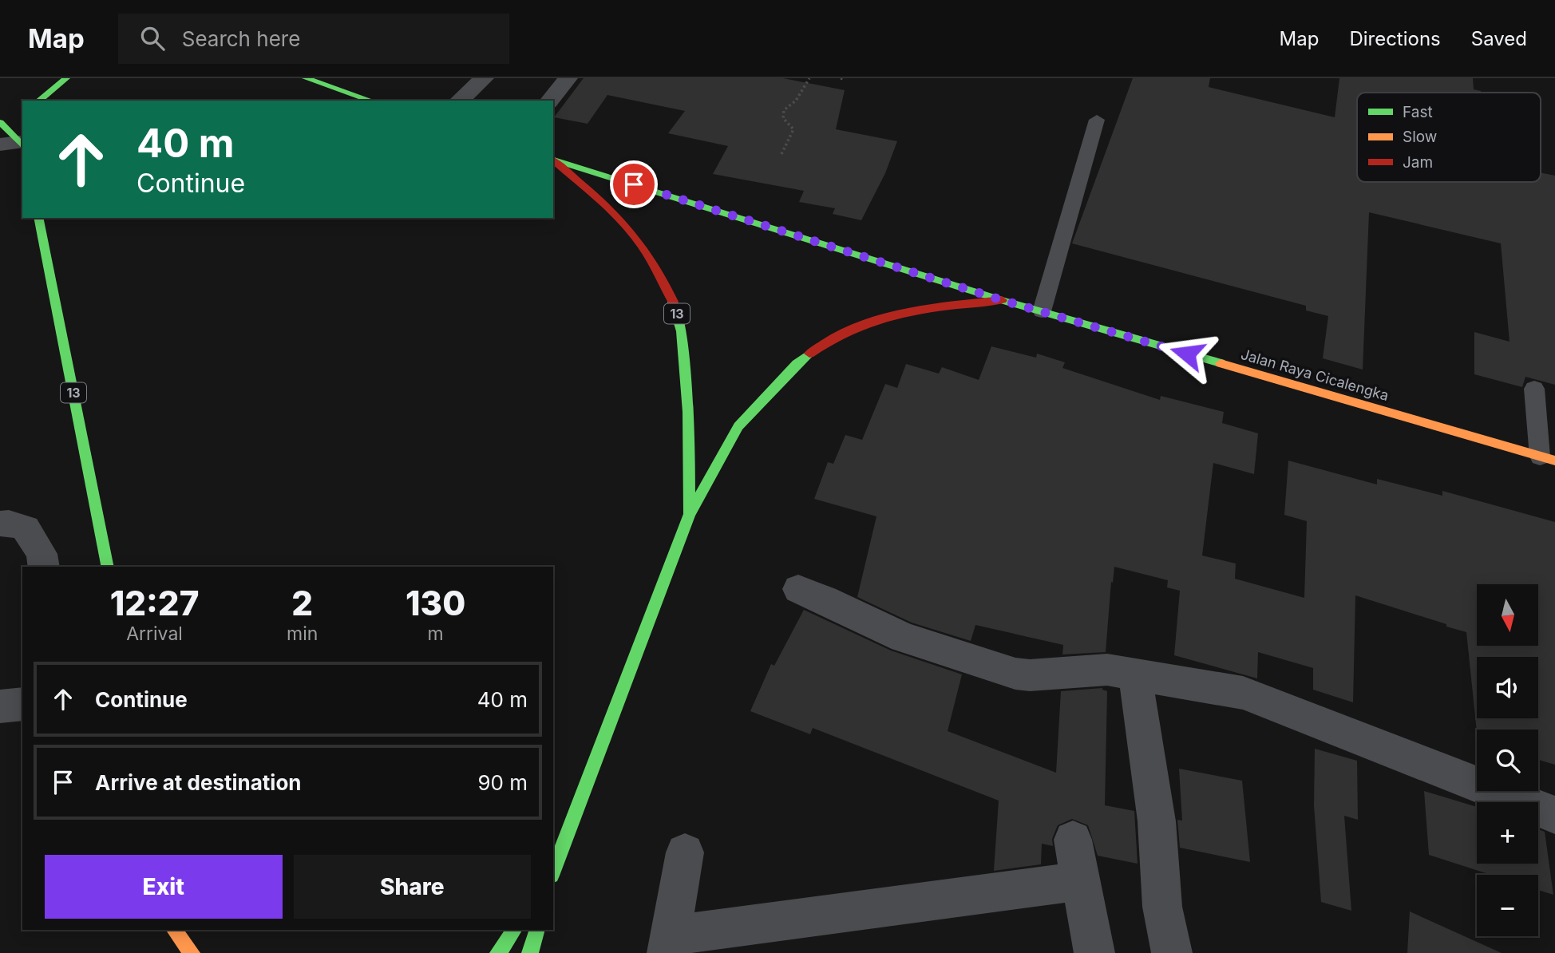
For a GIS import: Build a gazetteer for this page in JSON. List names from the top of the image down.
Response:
{
  "streets": {
    "main road": ["13", "Jalan Raya Cicalengka"]
  },
  "legend": ["Fast", "Slow", "Jam"],
  "north": "bottom",
  "page": {
    "header": "Map",
    "search": "Search here",
    "nav": ["Map", "Directions", "Saved"],
    "turn": ["40 m", "Continue"],
    "eta": [
      "12:27",
      "Arrival",
      "2",
      "min",
      "130",
      "m"
    ],
    "map_buttons": ["+", "−"],
    "list": [
      {
        "name": "Continue",
        "value": "40 m"
      },
      {
        "name": "Arrive at destination",
        "value": "90 m"
      }
    ],
    "buttons": ["Exit", "Share"]
  }
}
